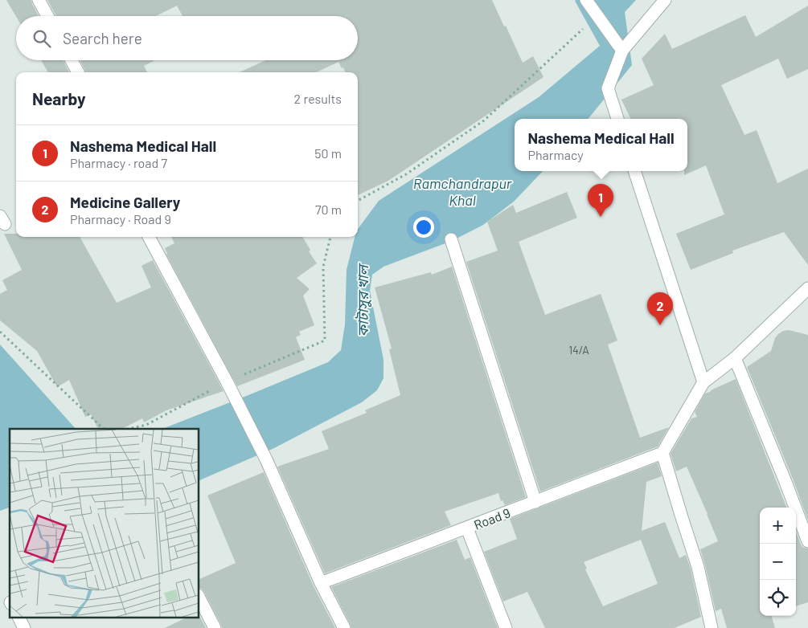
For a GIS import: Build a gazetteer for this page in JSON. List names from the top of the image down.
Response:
{
  "streets": {
    "street": ["Road 9"]
  },
  "water": ["Ramchandrapur Khal", "কাটাসুর খাল"],
  "house_numbers": ["14/A"],
  "page": {
    "search": "Search here",
    "heading": ["Nearby", "2 results"],
    "popup": ["Nashema Medical Hall", "Pharmacy"],
    "list": [
      {
        "mark": "1",
        "name": "Nashema Medical Hall",
        "note": "Pharmacy · road 7",
        "value": "50 m"
      },
      {
        "mark": "2",
        "name": "Medicine Gallery",
        "note": "Pharmacy · Road 9",
        "value": "70 m"
      }
    ],
    "pins": ["1", "2"],
    "map_buttons": ["+", "−"]
  }
}
